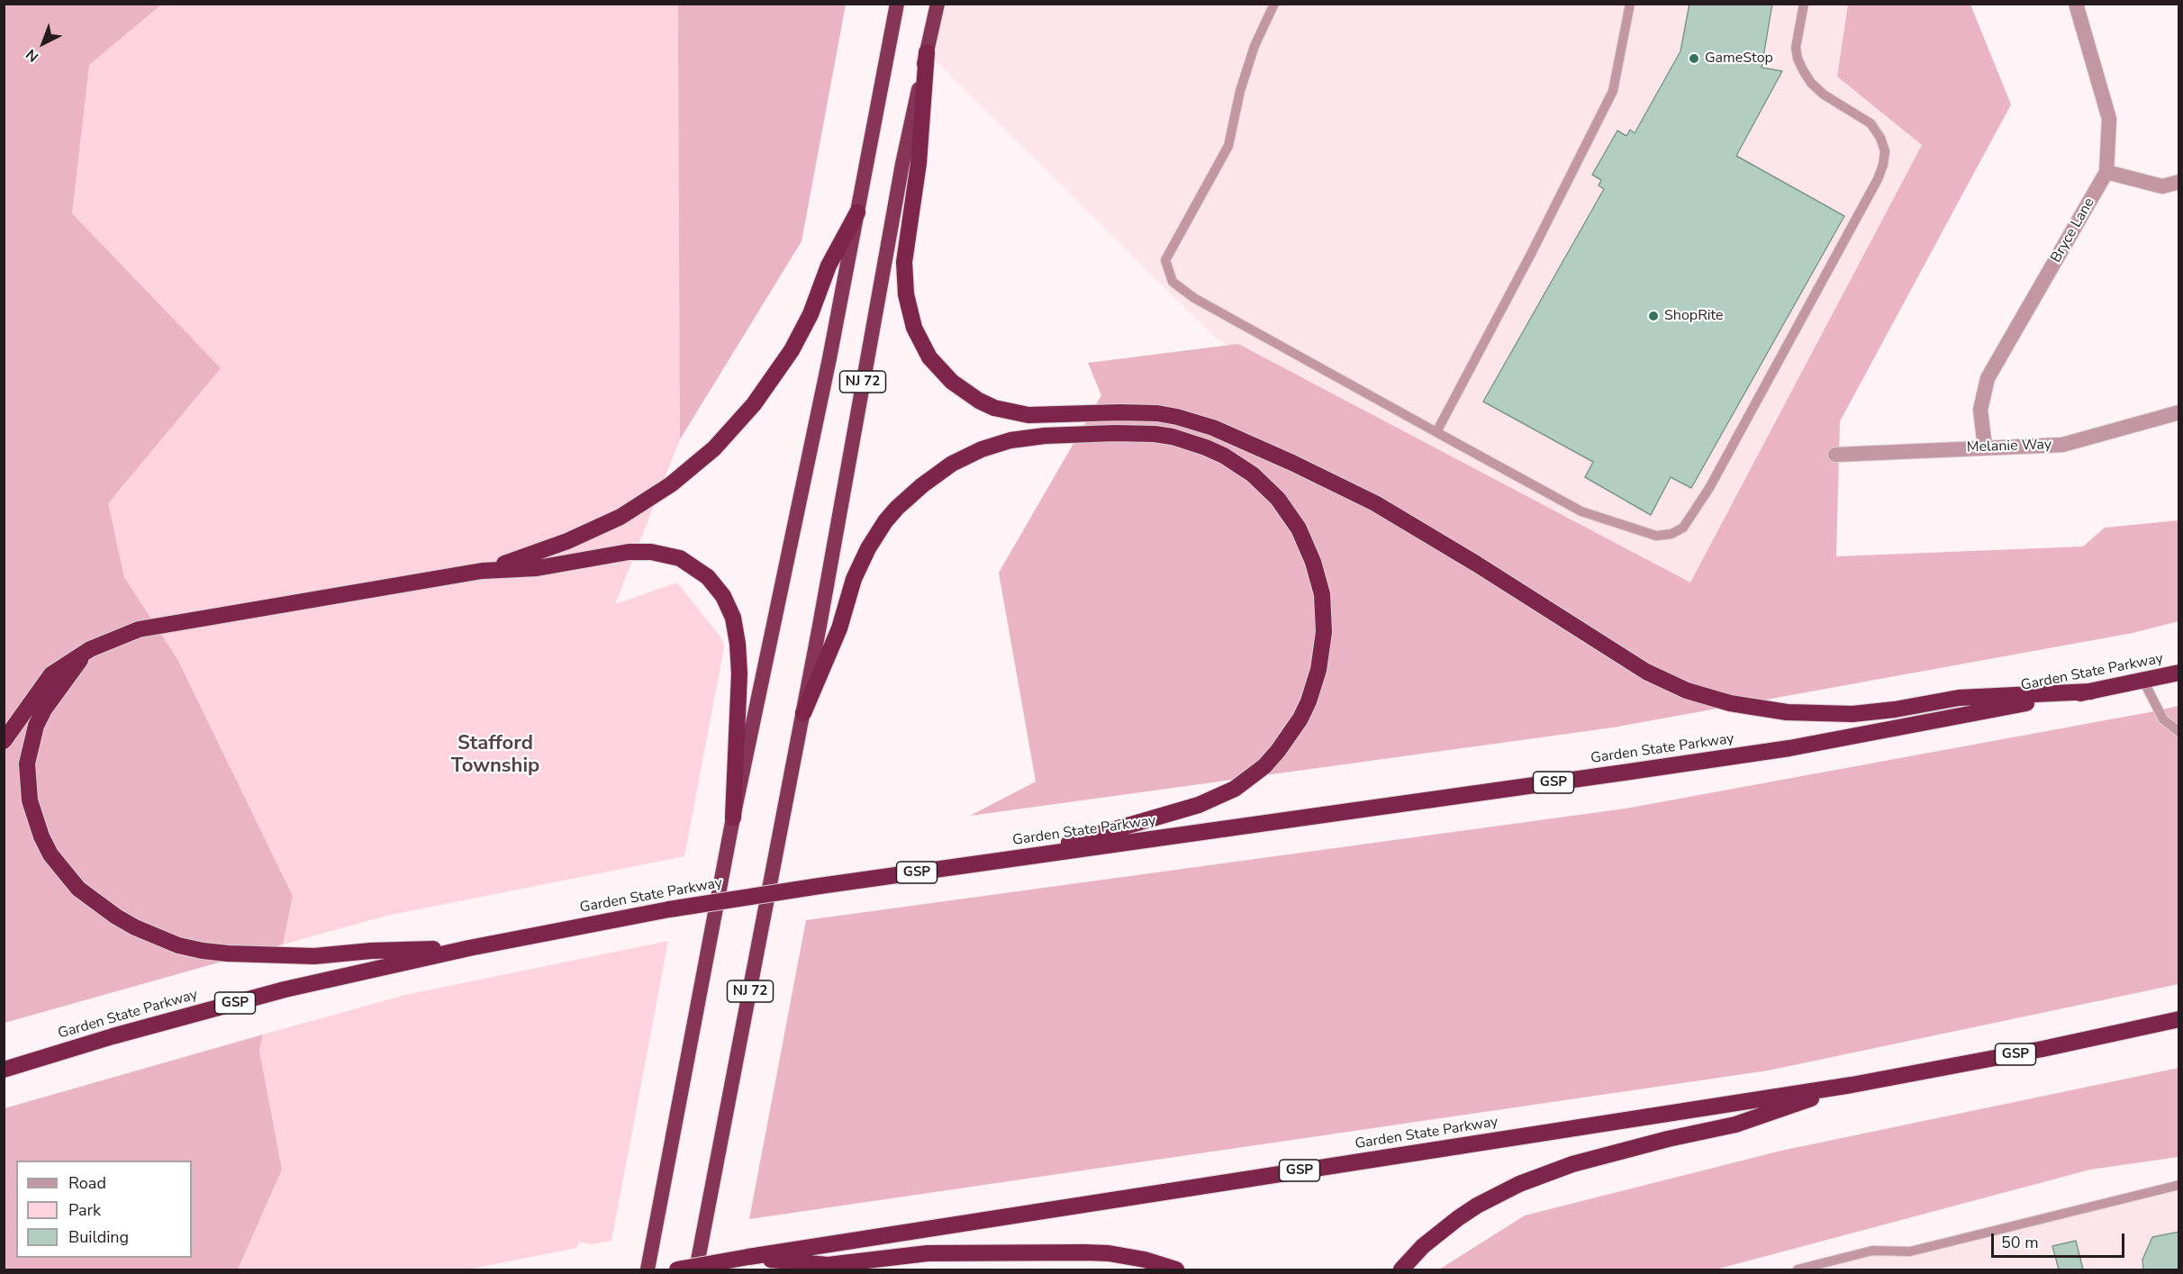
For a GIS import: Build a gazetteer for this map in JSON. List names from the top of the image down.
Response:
{
  "streets": {
    "highway": ["NJ 72", "Garden State Parkway", "GSP"],
    "street": ["Bryce Lane", "Melanie Way"]
  },
  "crossings": [
    ["Bryce Lane", "Melanie Way"]
  ],
  "districts": ["Stafford Township"],
  "places": ["GameStop", "ShopRite"],
  "legend": ["Road", "Park", "Building"],
  "scale_bar": "50 m",
  "north": "bottom left"
}
